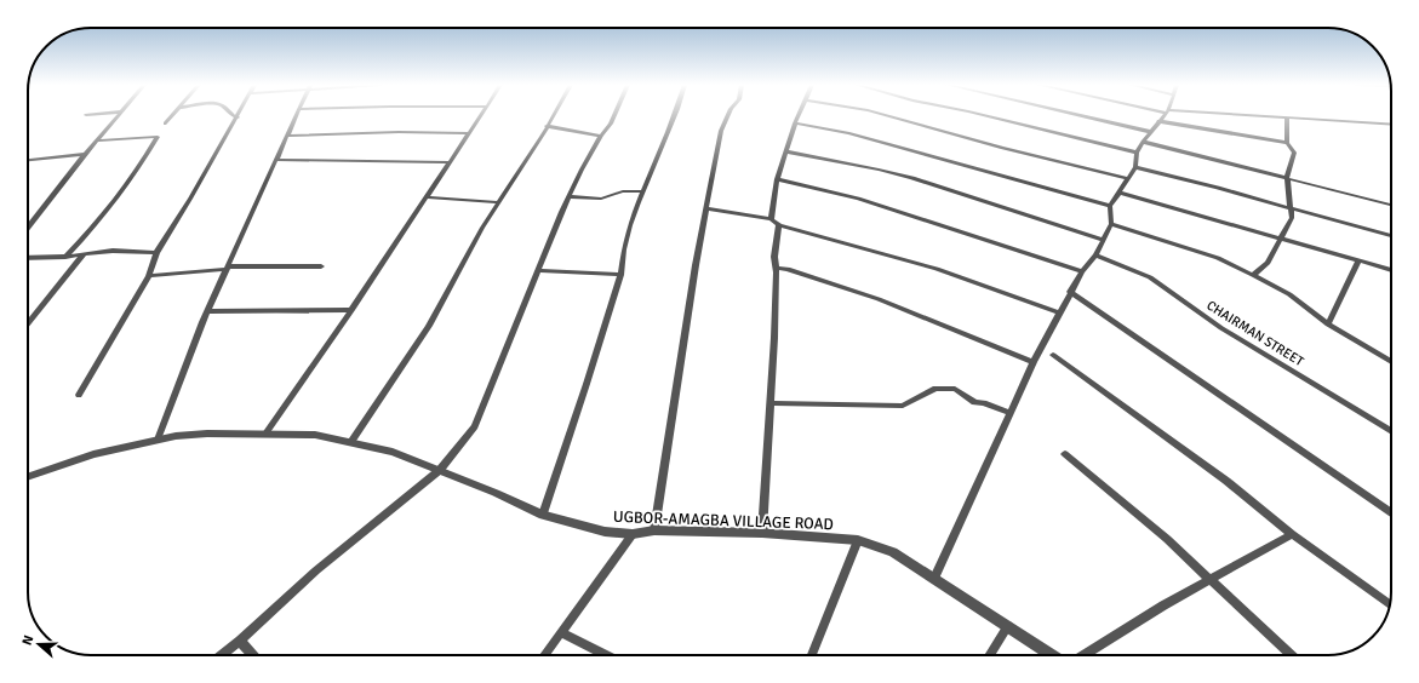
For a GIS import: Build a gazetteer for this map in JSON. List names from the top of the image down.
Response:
{
  "streets": {
    "street": ["CHAIRMAN STREET", "UGBOR-AMAGBA VILLAGE ROAD"]
  },
  "north": "left"
}
